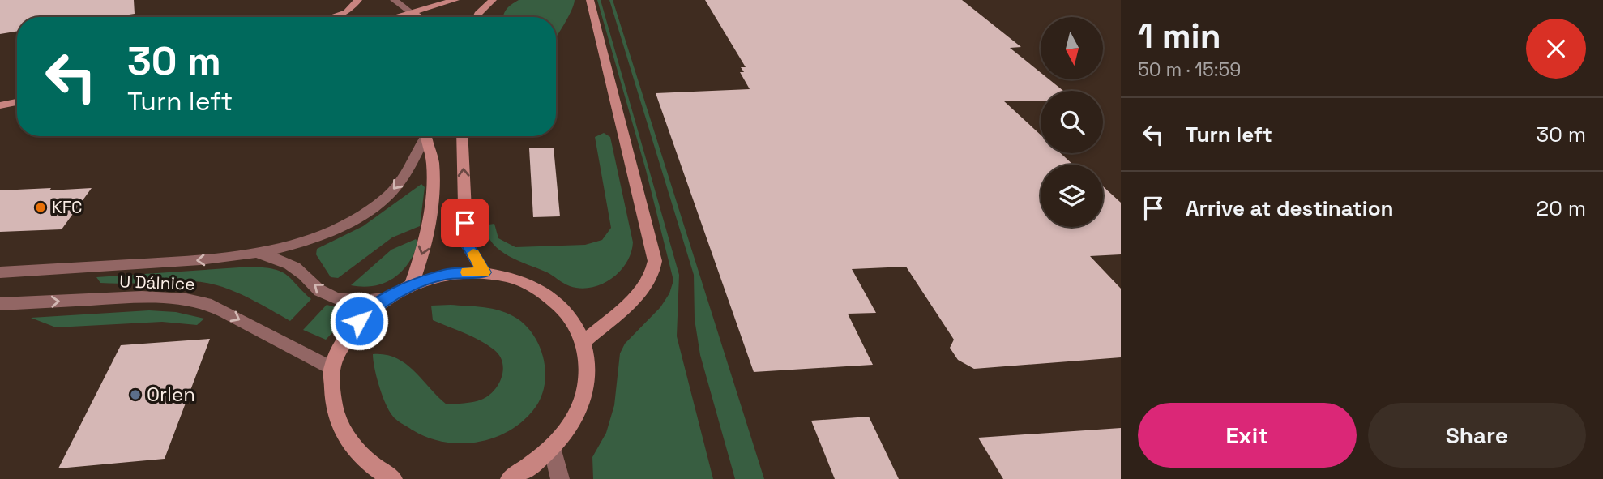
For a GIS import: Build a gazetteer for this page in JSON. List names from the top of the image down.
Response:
{
  "streets": {
    "street": ["U Dálnice"]
  },
  "places": ["KFC", "Orlen"],
  "north": "bottom",
  "page": {
    "heading": ["1 min", "50 m · 15:59"],
    "turn": ["30 m", "Turn left"],
    "list": [
      {
        "name": "Turn left",
        "value": "30 m"
      },
      {
        "name": "Arrive at destination",
        "value": "20 m"
      }
    ],
    "buttons": ["Exit", "Share"]
  }
}
